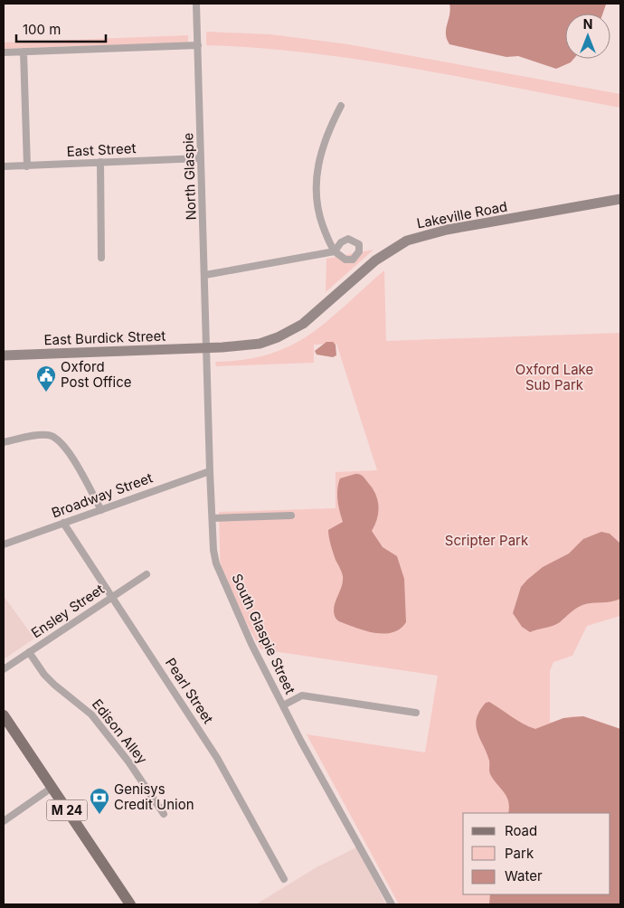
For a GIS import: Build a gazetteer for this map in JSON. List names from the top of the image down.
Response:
{
  "streets": {
    "main road": ["Lakeville Road", "East Burdick Street", "M 24"],
    "street": [
      "East Street",
      "North Glaspie",
      "Broadway Street",
      "Ensley Street",
      "South Glaspie Street",
      "Pearl Street",
      "Edison Alley"
    ]
  },
  "crossings": [
    ["East Street", "North Glaspie"],
    ["North Glaspie", "Lakeville Road"],
    ["North Glaspie", "East Burdick Street"],
    ["North Glaspie", "South Glaspie Street"],
    ["Lakeville Road", "East Burdick Street"],
    ["Lakeville Road", "South Glaspie Street"],
    ["East Burdick Street", "South Glaspie Street"],
    ["Broadway Street", "South Glaspie Street"],
    ["Broadway Street", "Pearl Street"],
    ["Ensley Street", "Pearl Street"],
    ["Ensley Street", "Edison Alley"]
  ],
  "parks": ["Oxford Lake Sub Park", "Scripter Park"],
  "places": {
    "public building": ["Oxford Post Office"],
    "bank": ["Genisys Credit Union"]
  },
  "legend": ["Road", "Park", "Water"],
  "scale_bar": "100 m",
  "north": "top"
}
